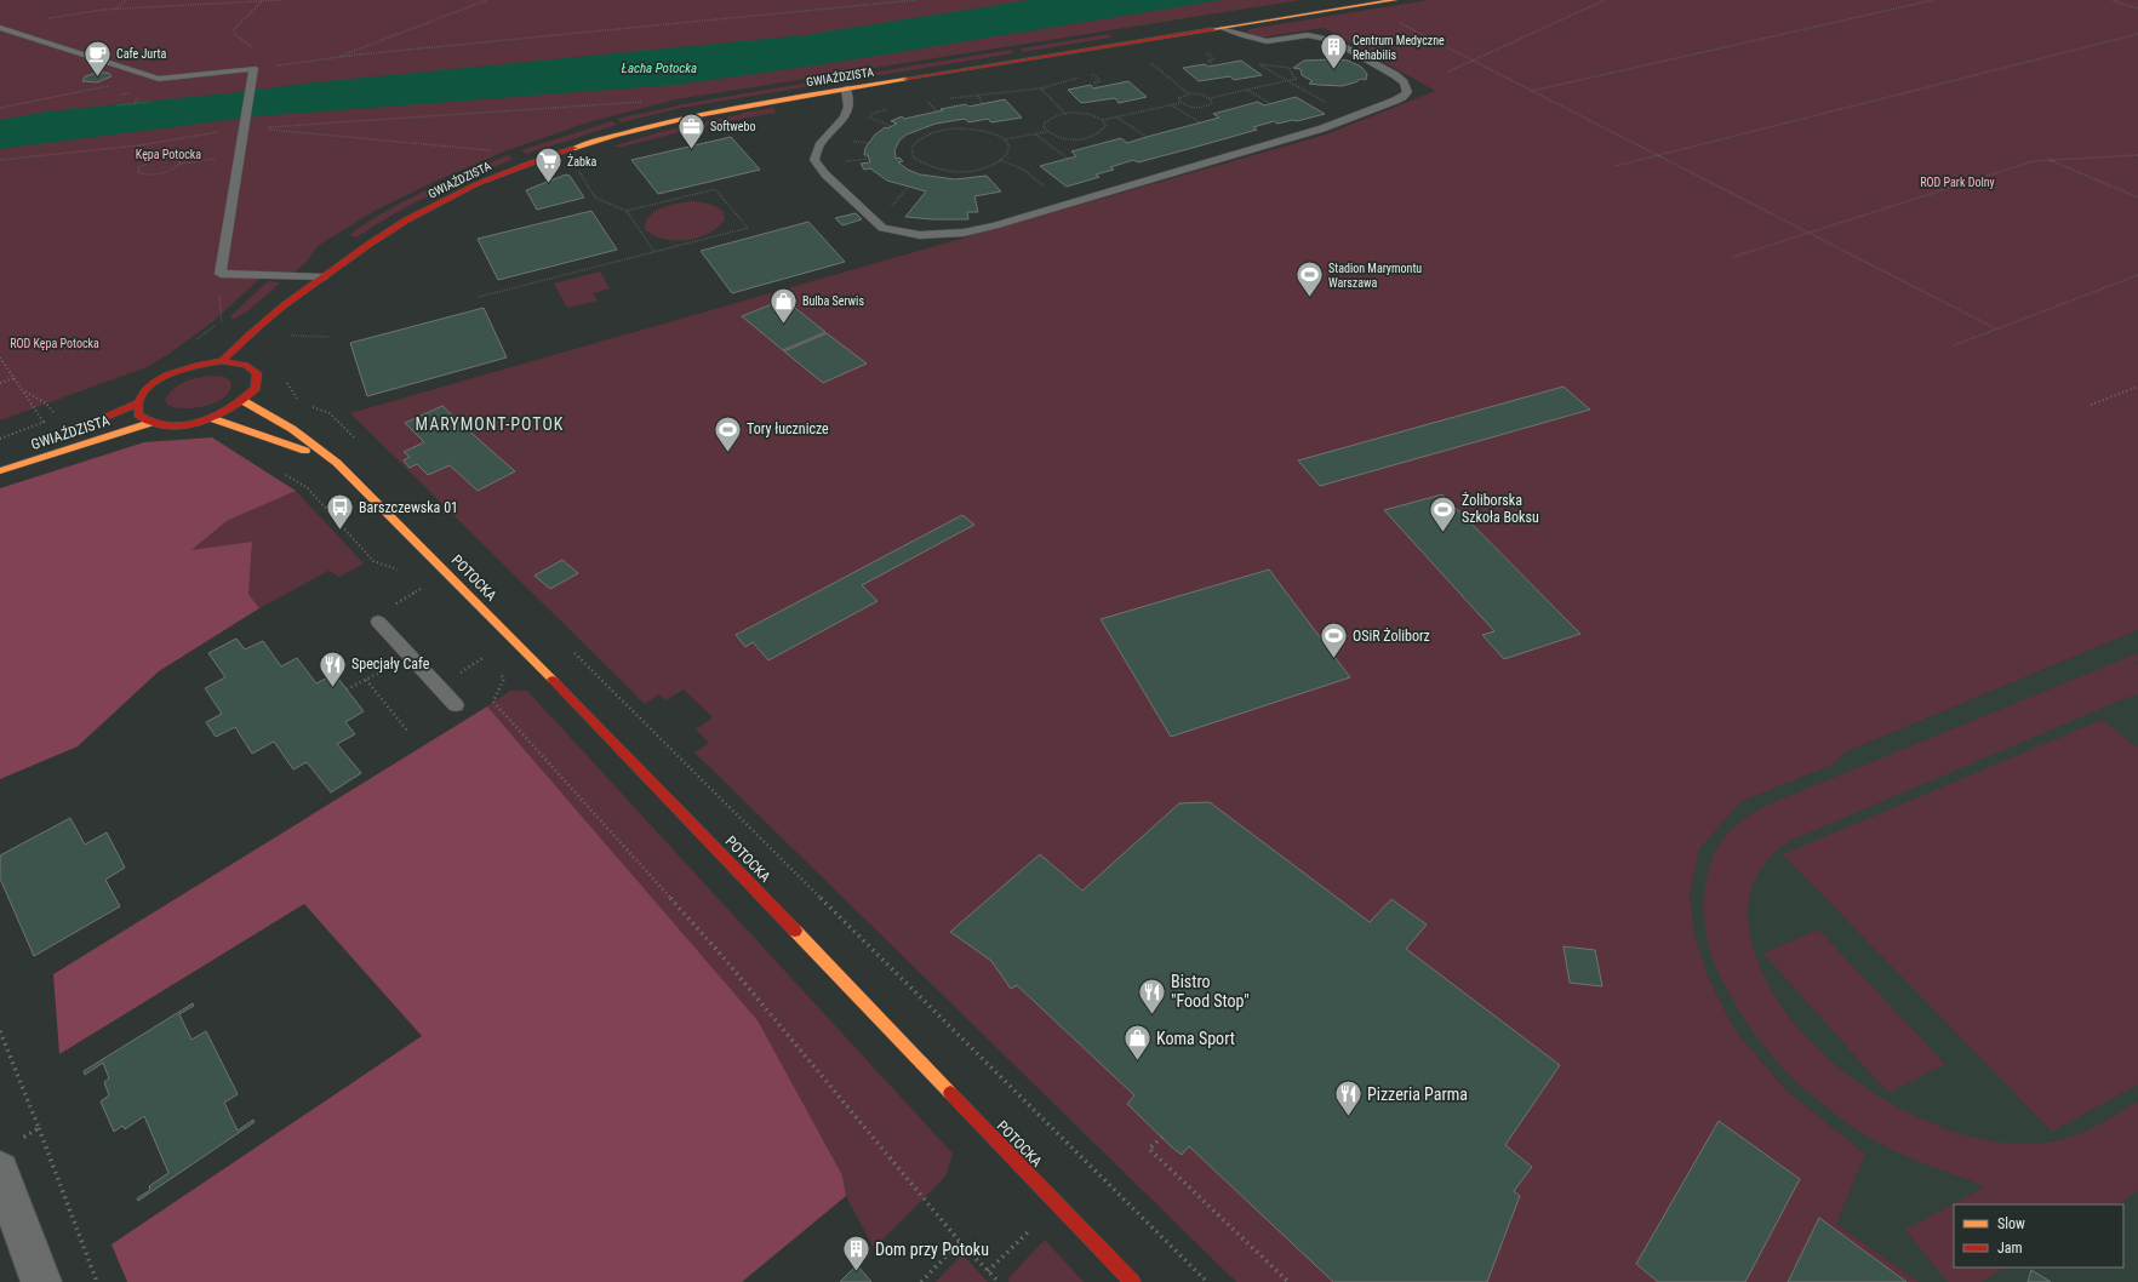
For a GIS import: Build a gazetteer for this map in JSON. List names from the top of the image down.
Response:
{
  "streets": {
    "street": ["GWIAŹDZISTA", "POTOCKA"]
  },
  "districts": ["MARYMONT-POTOK"],
  "water": ["Łacha Potocka"],
  "parks": ["Kępa Potocka", "ROD Park Dolny", "ROD Kępa Potocka"],
  "places": {
    "building": ["Centrum Medyczne Rehabilis", "Dom przy Potoku"],
    "cafe": ["Cafe Jurta"],
    "office": ["Softwebo"],
    "supermarket": ["Żabka"],
    "sports": [
      "Stadion Marymontu Warszawa",
      "Tory łucznicze",
      "Żoliborska Szkoła Boksu",
      "OSiR Żoliborz"
    ],
    "shop": ["Bulba Serwis", "Koma Sport"],
    "bus stop": ["Barszczewska 01"],
    "restaurant": ["Specjały Cafe", "Bistro \"Food Stop\"", "Pizzeria Parma"]
  },
  "legend": ["Slow", "Jam"]
}
